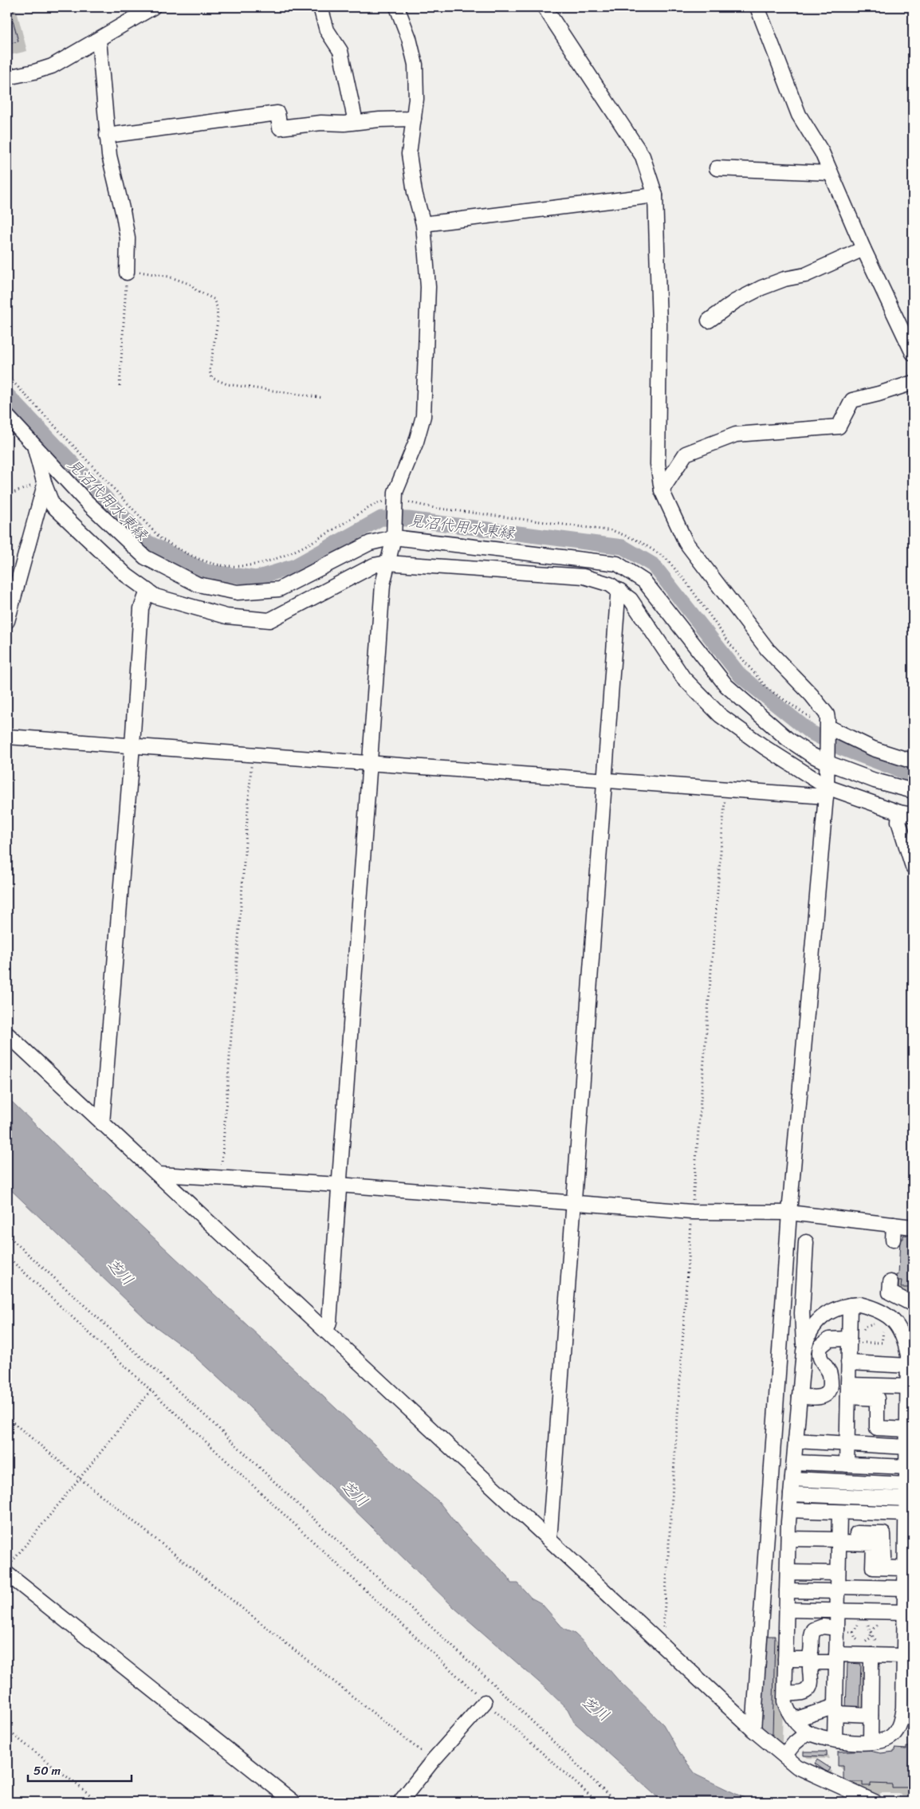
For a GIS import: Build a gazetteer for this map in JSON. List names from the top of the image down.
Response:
{
  "water": ["見沼代用水東縁", "芝川"],
  "scale_bar": "50 m"
}
